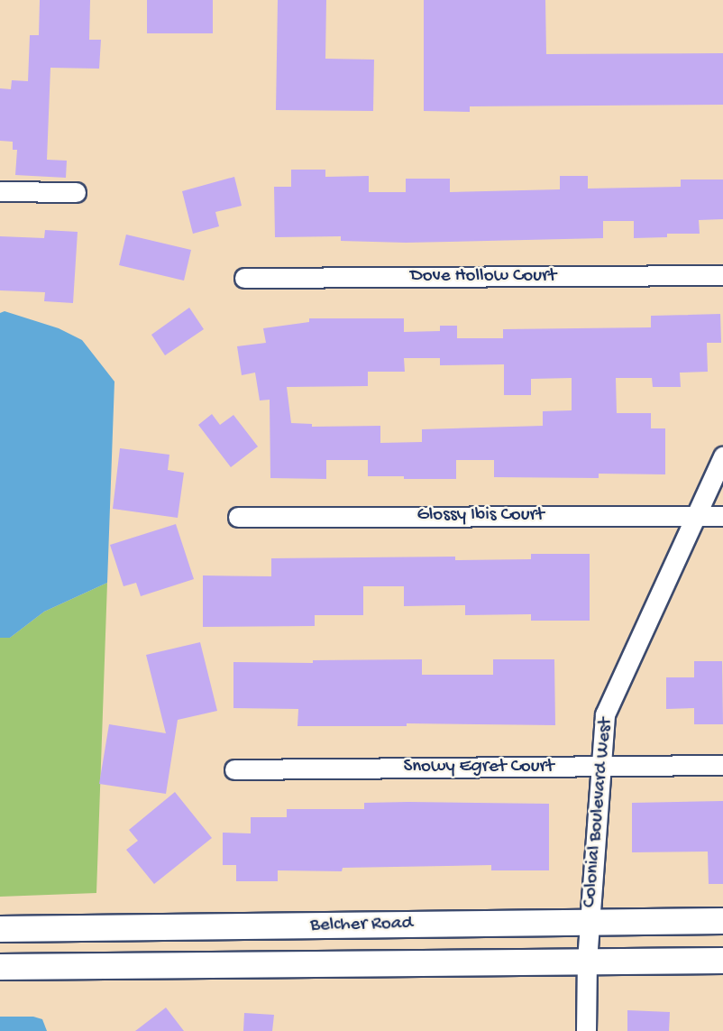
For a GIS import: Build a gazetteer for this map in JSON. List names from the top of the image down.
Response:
{
  "streets": {
    "main road": ["Belcher Road"],
    "street": [
      "Dove Hollow Court",
      "Glossy Ibis Court",
      "Snowy Egret Court",
      "Colonial Boulevard West"
    ]
  },
  "crossings": [
    ["Glossy Ibis Court", "Colonial Boulevard West"],
    ["Snowy Egret Court", "Colonial Boulevard West"],
    ["Colonial Boulevard West", "Belcher Road"]
  ]
}
